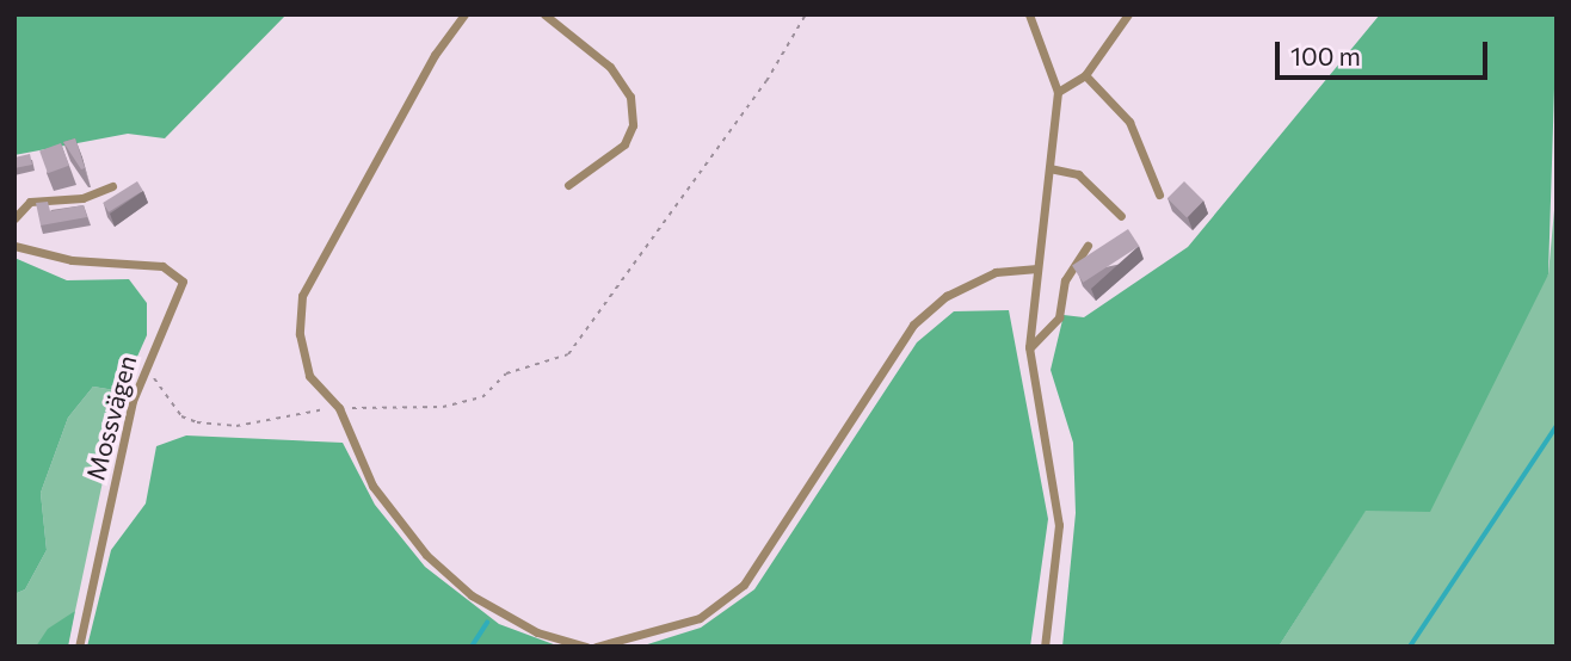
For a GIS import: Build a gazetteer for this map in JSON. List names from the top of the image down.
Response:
{
  "streets": {
    "lane": ["Mossvägen"]
  },
  "scale_bar": "100 m"
}
